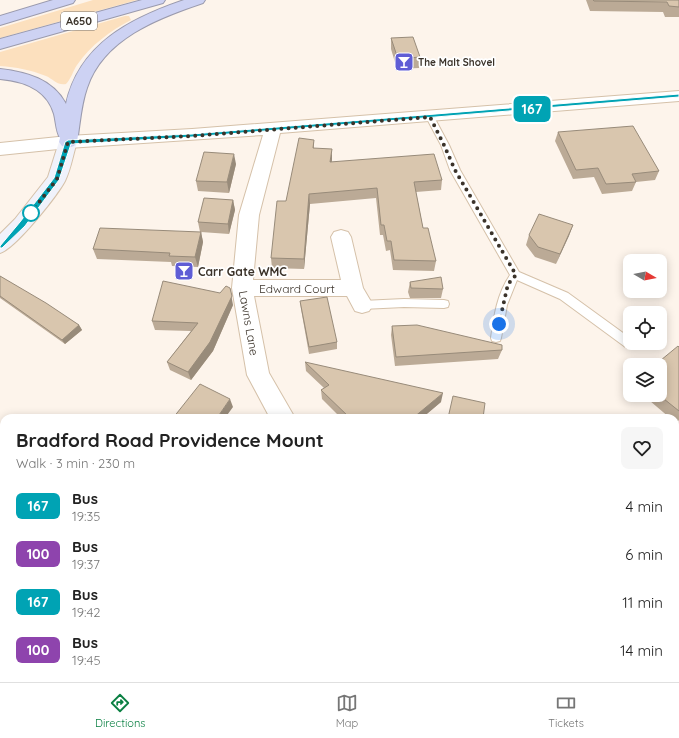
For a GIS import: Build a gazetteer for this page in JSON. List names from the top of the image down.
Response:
{
  "streets": {
    "highway": ["A650"],
    "street": ["Edward Court", "Lawns Lane"]
  },
  "crossings": [
    ["Edward Court", "Lawns Lane"]
  ],
  "places": {
    "bar": ["The Malt Shovel", "Carr Gate WMC"]
  },
  "lines": ["bus line 167"],
  "north": "right",
  "page": {
    "on_map": "167",
    "heading": ["Bradford Road Providence Mount", "Walk · 3 min · 230 m"],
    "list": [
      {
        "mark": "167",
        "name": "Bus",
        "note": "19:35",
        "value": "4 min"
      },
      {
        "mark": "100",
        "name": "Bus",
        "note": "19:37",
        "value": "6 min"
      },
      {
        "mark": "167",
        "name": "Bus",
        "note": "19:42",
        "value": "11 min"
      },
      {
        "mark": "100",
        "name": "Bus",
        "note": "19:45",
        "value": "14 min"
      }
    ],
    "tabs": ["Directions", "Map", "Tickets"]
  }
}
